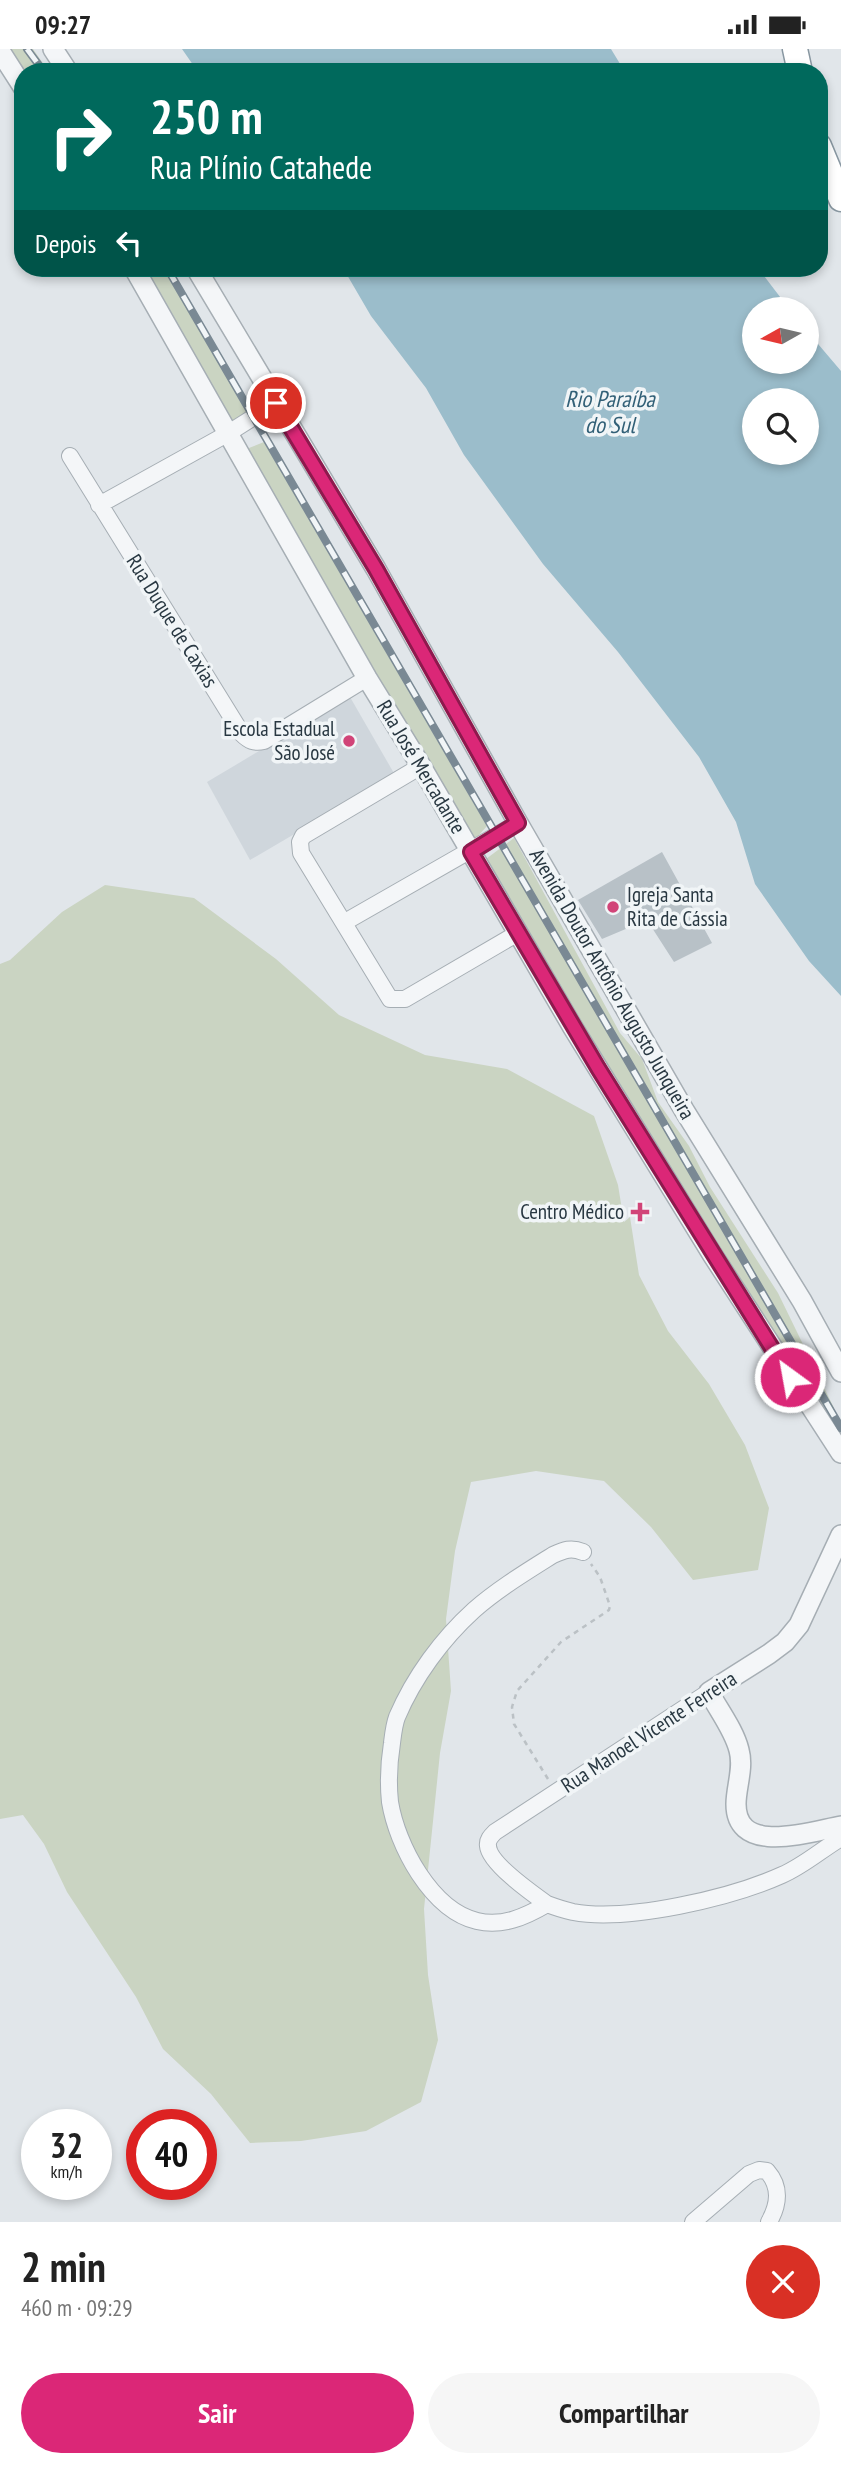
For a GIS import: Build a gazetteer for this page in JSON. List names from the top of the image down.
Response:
{
  "streets": {
    "street": [
      "Rua Duque de Caxias",
      "Rua José Mercadante",
      "Avenida Doutor Antônio Augusto Junqueira",
      "Rua Manoel Vicente Ferreira"
    ]
  },
  "crossings": [
    ["Rua Duque de Caxias", "Rua José Mercadante"]
  ],
  "water": ["Rio Paraíba do Sul"],
  "places": {
    "other": ["Escola Estadual São José", "Igreja Santa Rita de Cássia"],
    "health": ["Centro Médico"]
  },
  "north": "left",
  "page": {
    "status": "09:27",
    "turn": ["250 m", "Rua Plínio Catahede"],
    "then": "Depois",
    "speed": "32 km/h",
    "limit": "40",
    "heading": ["2 min", "460 m · 09:29"],
    "buttons": ["Sair", "Compartilhar"]
  }
}
